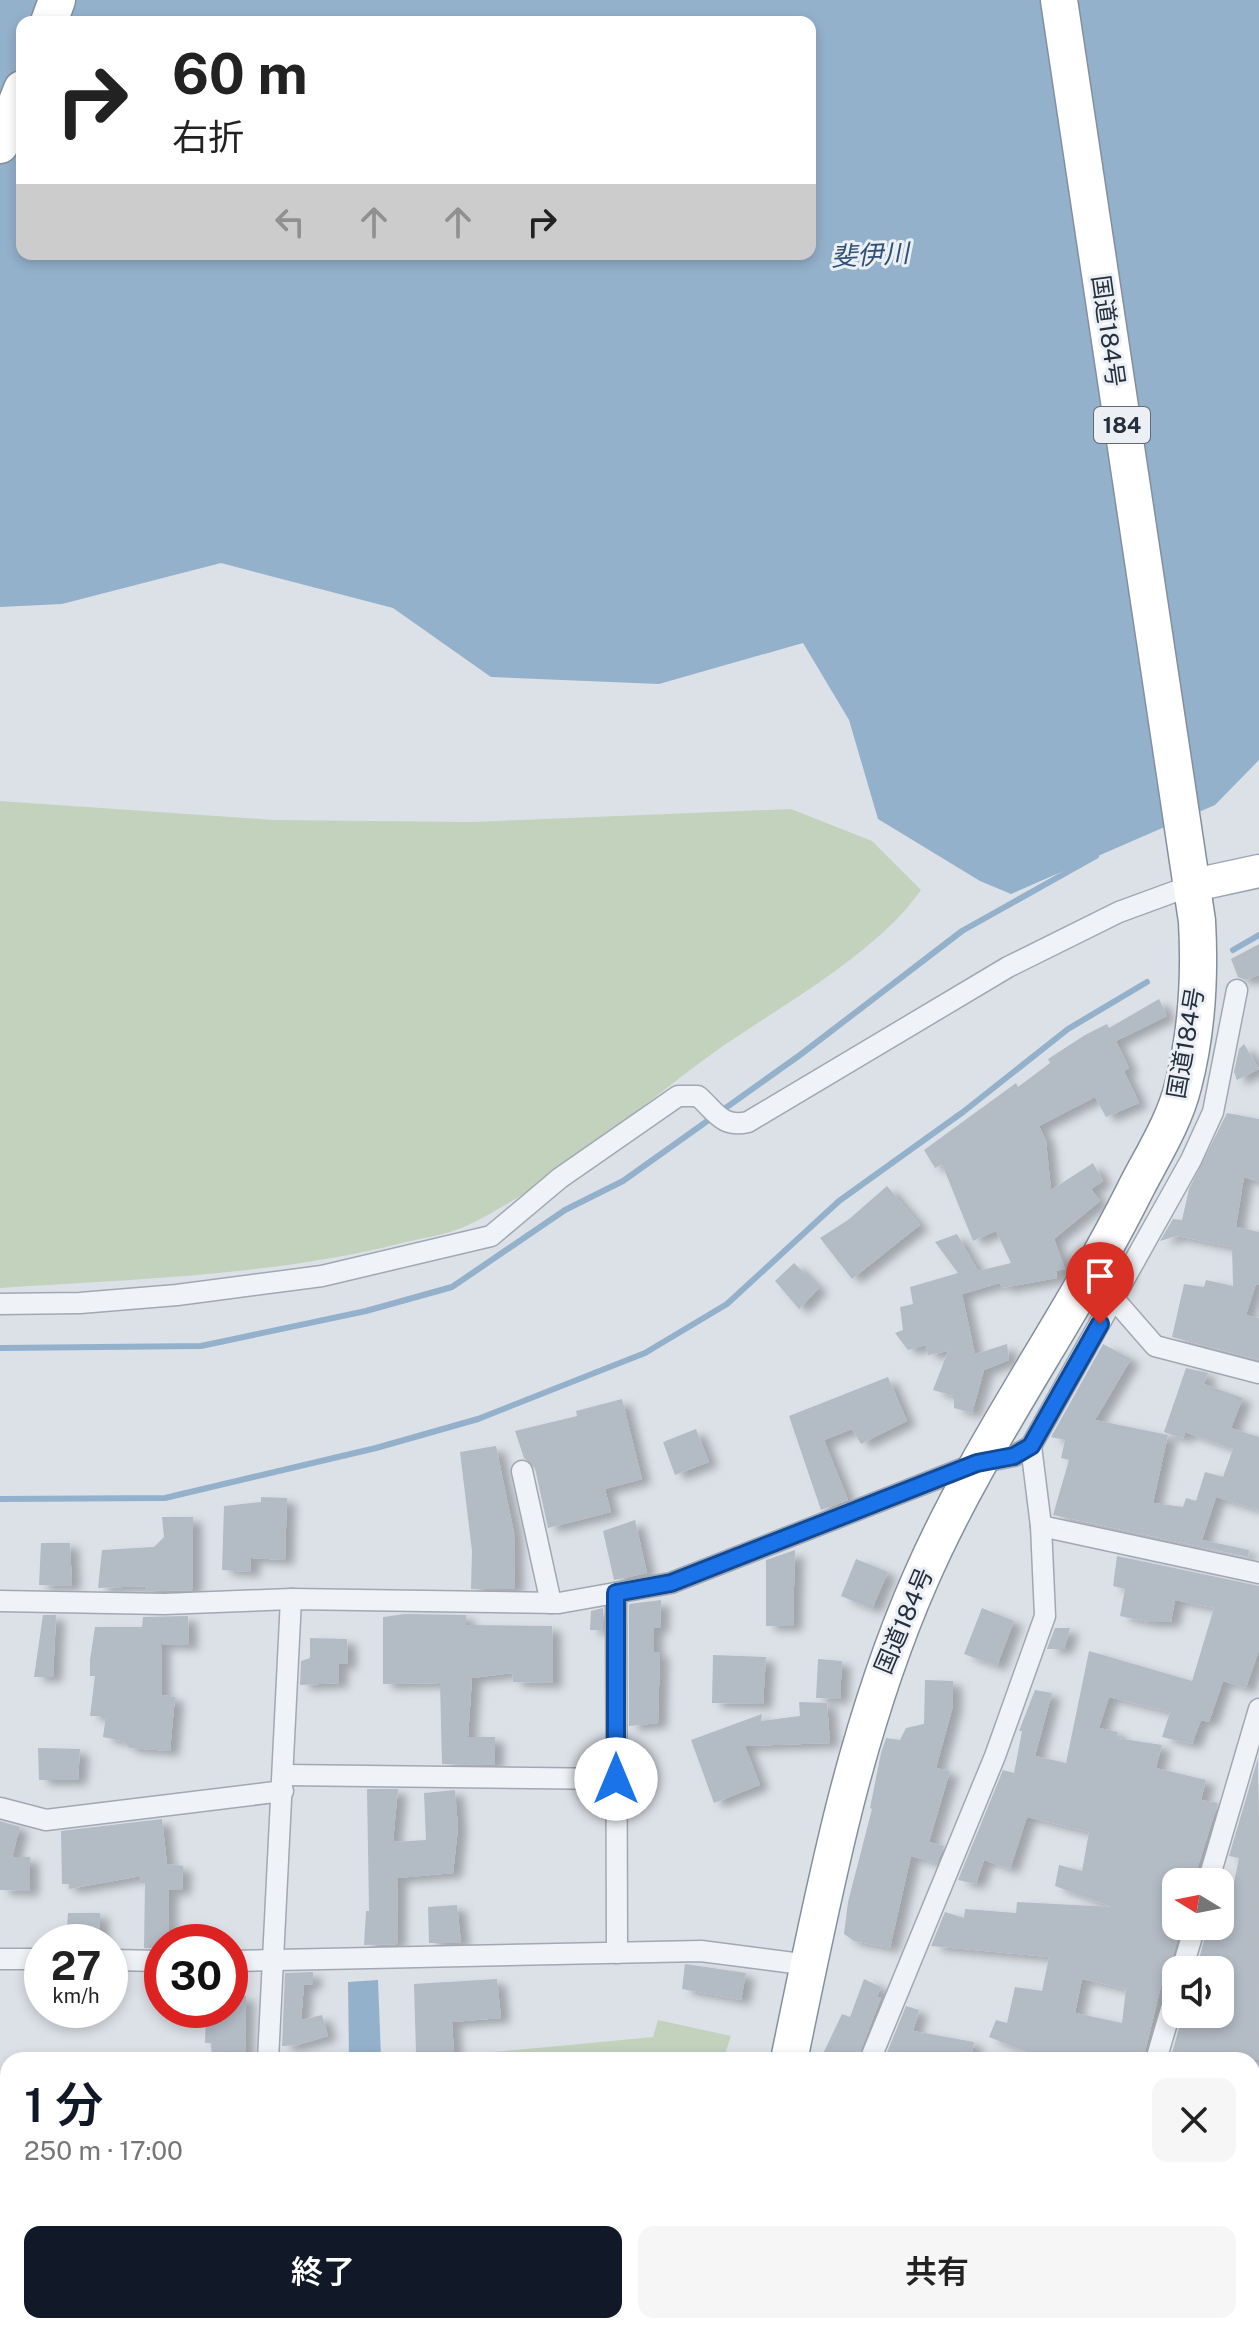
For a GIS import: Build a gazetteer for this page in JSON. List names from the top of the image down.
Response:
{
  "streets": {
    "highway": ["国道184号", "184"]
  },
  "water": ["斐伊川"],
  "north": "left",
  "page": {
    "turn": ["60 m", "右折"],
    "speed": "27 km/h",
    "limit": "30",
    "heading": ["1 分", "250 m · 17:00"],
    "buttons": ["終了", "共有"]
  }
}
